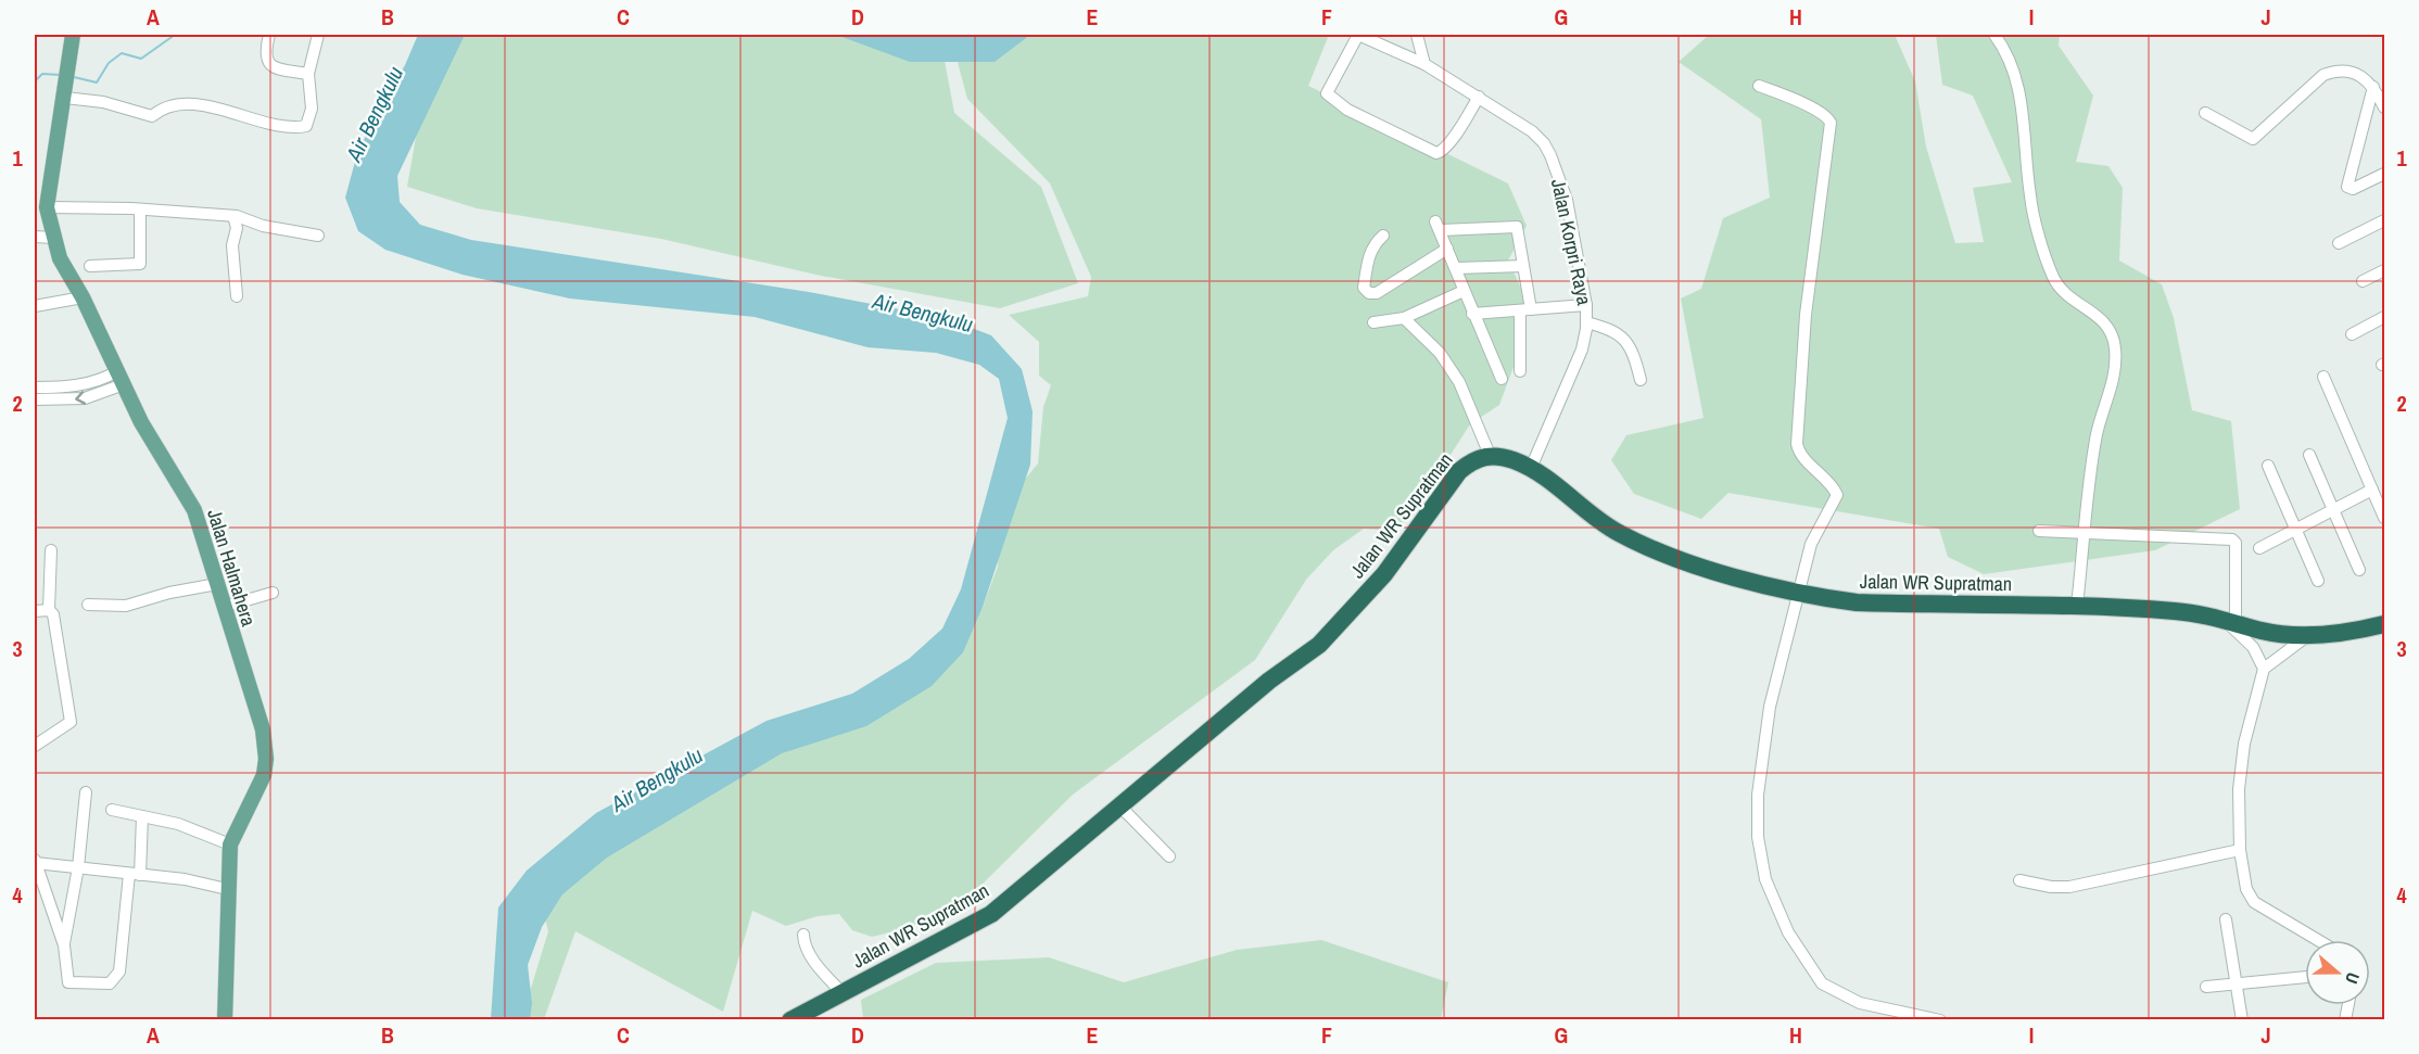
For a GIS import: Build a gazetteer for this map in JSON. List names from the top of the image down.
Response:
{
  "streets": {
    "highway": ["Jalan WR Supratman"],
    "main road": ["Jalan Halmahera"],
    "street": ["Jalan Korpri Raya"]
  },
  "crossings": [
    ["Jalan Korpri Raya", "Jalan WR Supratman"]
  ],
  "water": ["Air Bengkulu"],
  "north": "right",
  "grid": {
    "columns": [
      "A",
      "B",
      "C",
      "D",
      "E",
      "F",
      "G",
      "H",
      "I",
      "J"
    ],
    "rows": [
      "1",
      "2",
      "3",
      "4"
    ]
  }
}
